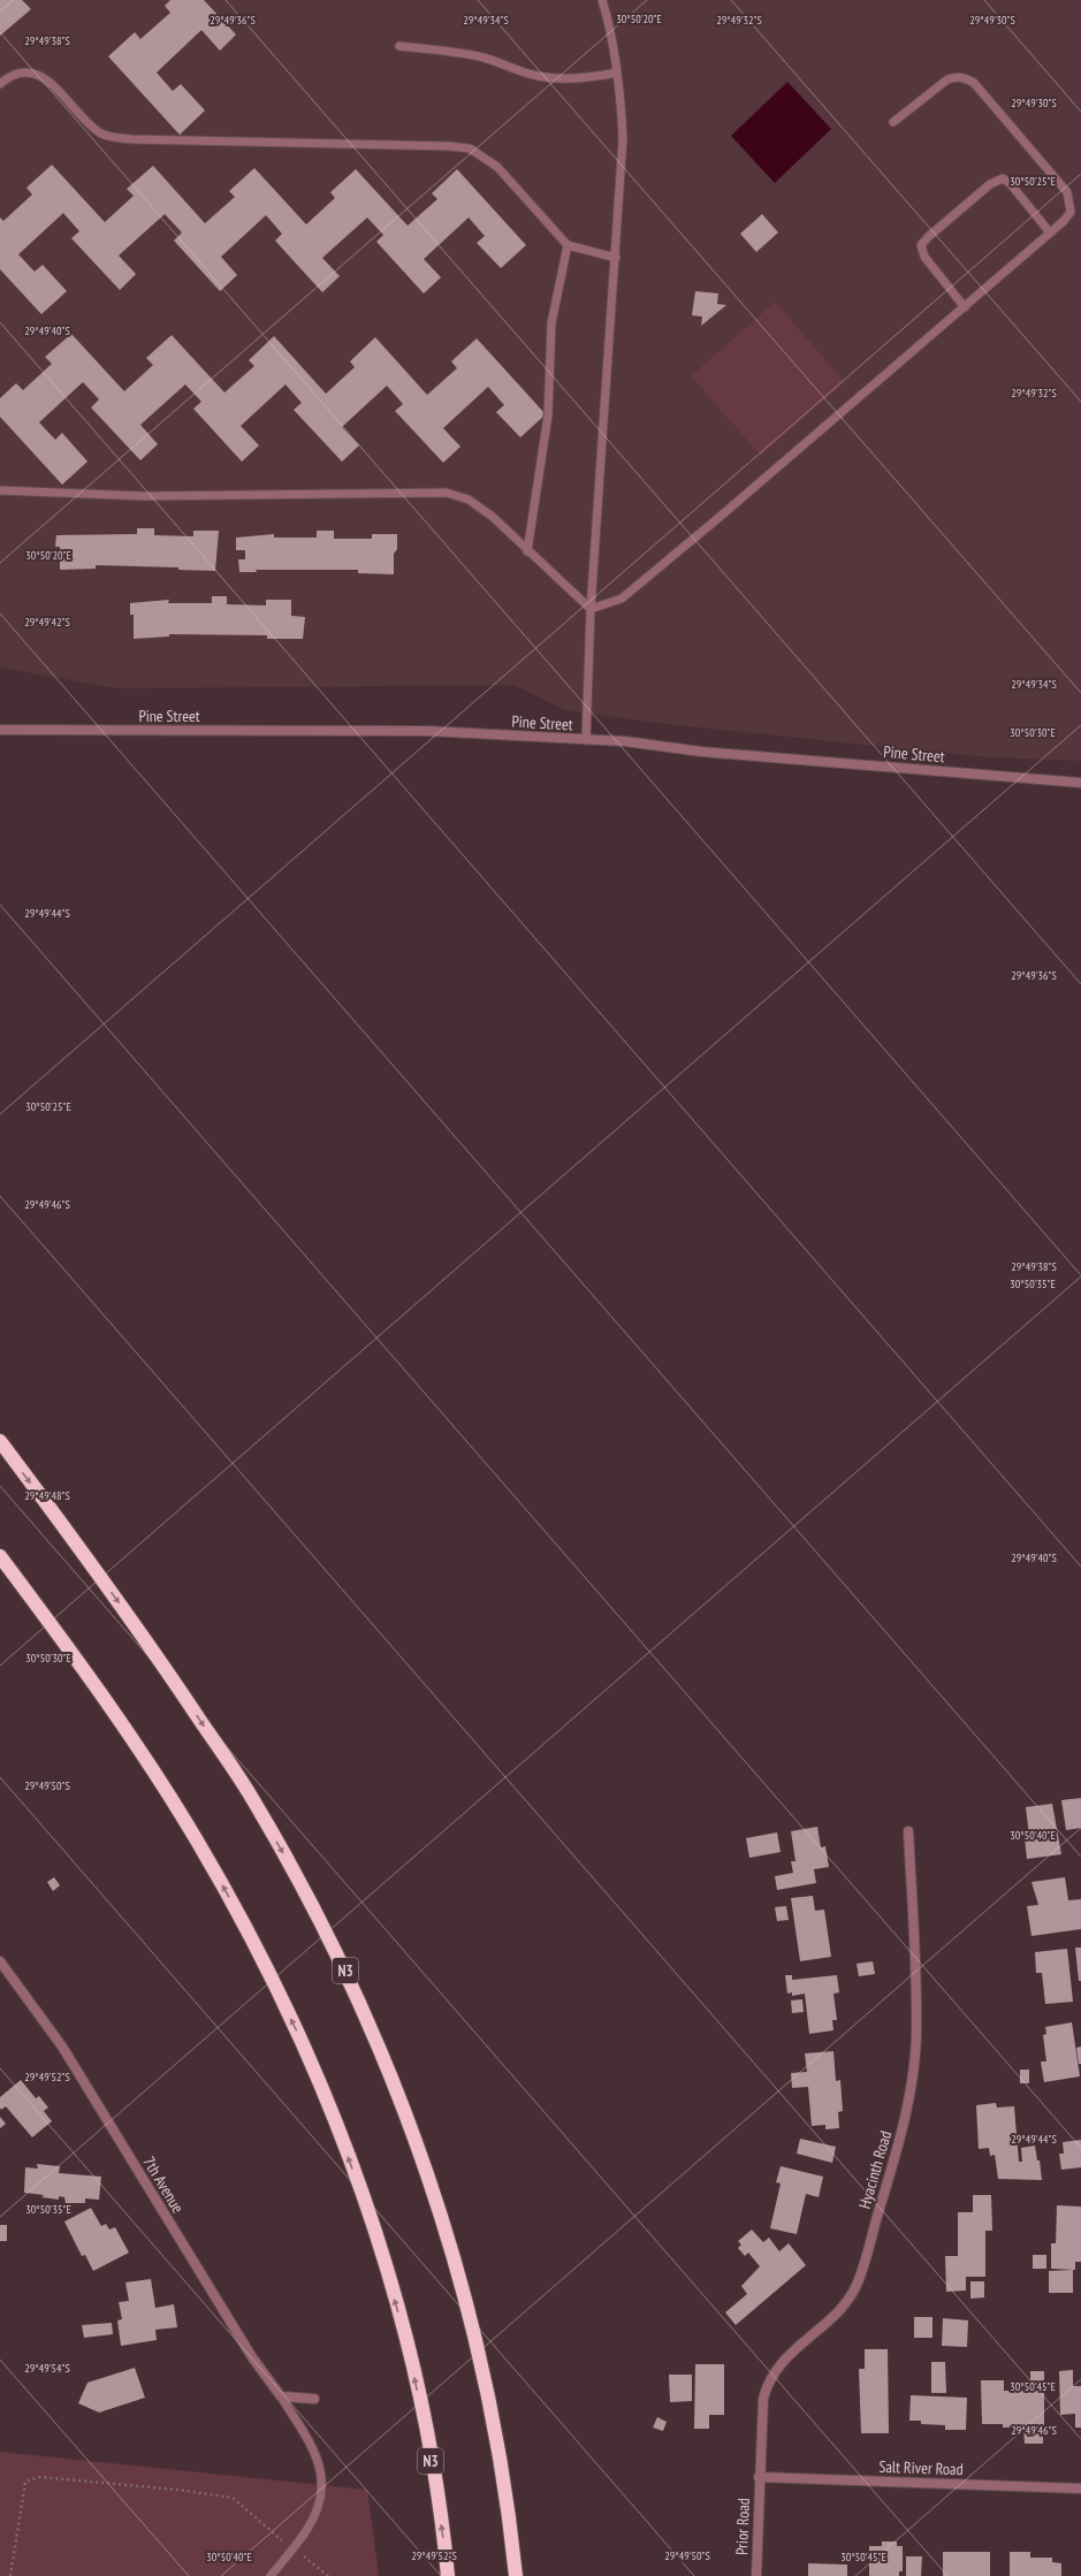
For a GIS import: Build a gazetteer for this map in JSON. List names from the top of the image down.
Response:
{
  "streets": {
    "highway": ["N3"],
    "street": [
      "Pine Street",
      "Hyacinth Road",
      "7th Avenue",
      "Salt River Road",
      "Prior Road"
    ]
  },
  "crossings": [
    ["Hyacinth Road", "Salt River Road"],
    ["Hyacinth Road", "Prior Road"],
    ["Salt River Road", "Prior Road"]
  ],
  "coordinates": [
    "30°50'20\"E",
    "29°49'36\"S",
    "29°49'34\"S",
    "29°49'32\"S",
    "29°49'30\"S",
    "29°49'38\"S",
    "30°50'25\"E",
    "29°49'40\"S",
    "29°49'42\"S",
    "30°50'30\"E",
    "29°49'44\"S",
    "29°49'46\"S",
    "30°50'35\"E",
    "29°49'48\"S",
    "29°49'50\"S",
    "30°50'40\"E",
    "29°49'52\"S",
    "29°49'54\"S",
    "30°50'45\"E"
  ]
}
